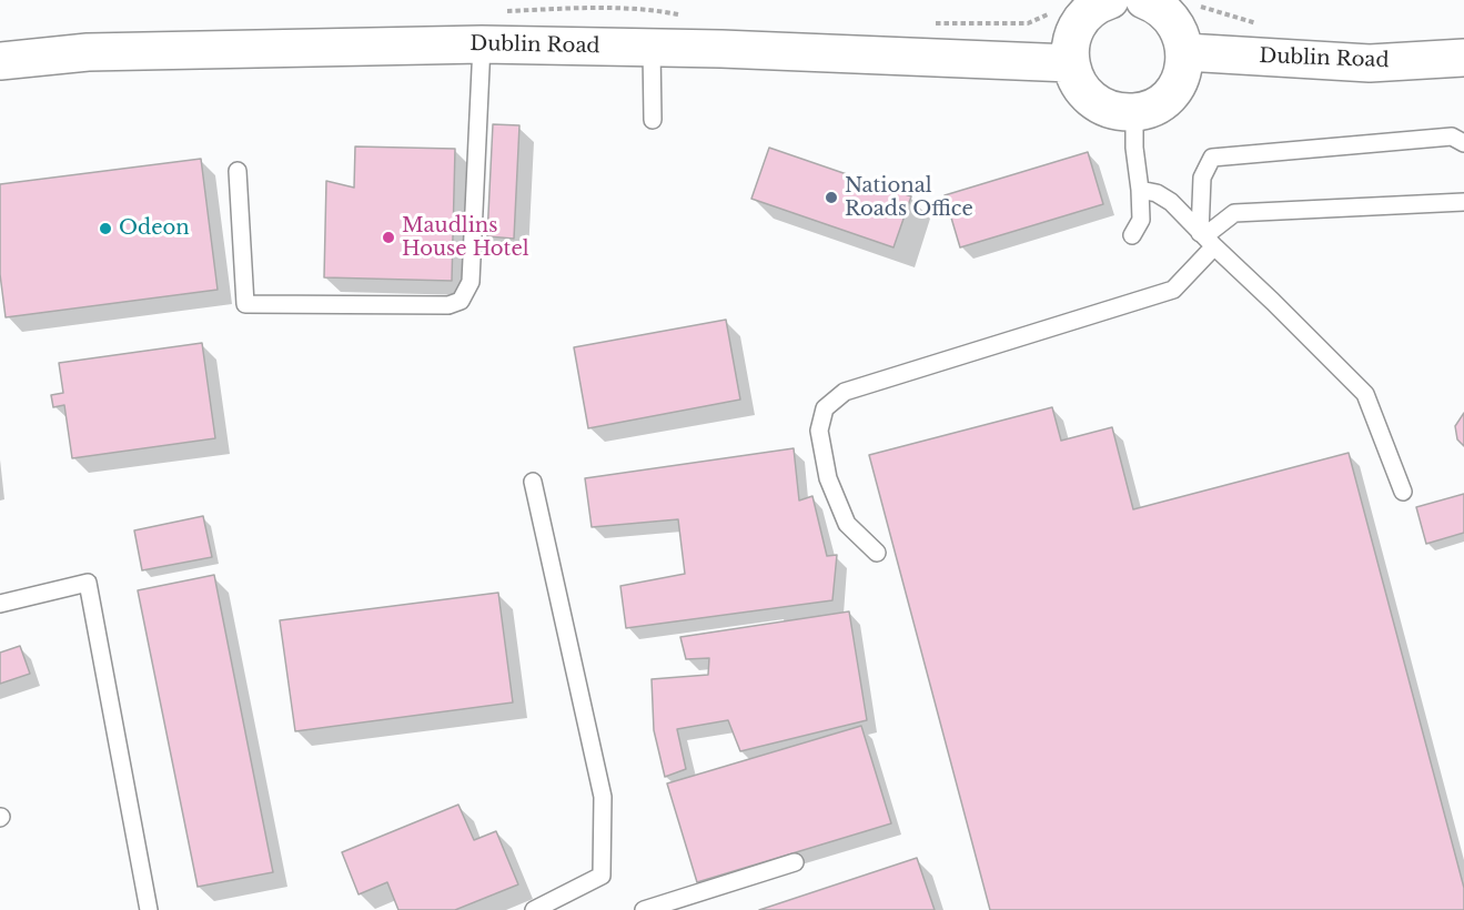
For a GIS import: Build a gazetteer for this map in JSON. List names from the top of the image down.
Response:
{
  "streets": {
    "main road": ["Dublin Road"]
  },
  "places": ["National Roads Office", "Odeon", "Maudlins House Hotel"]
}
